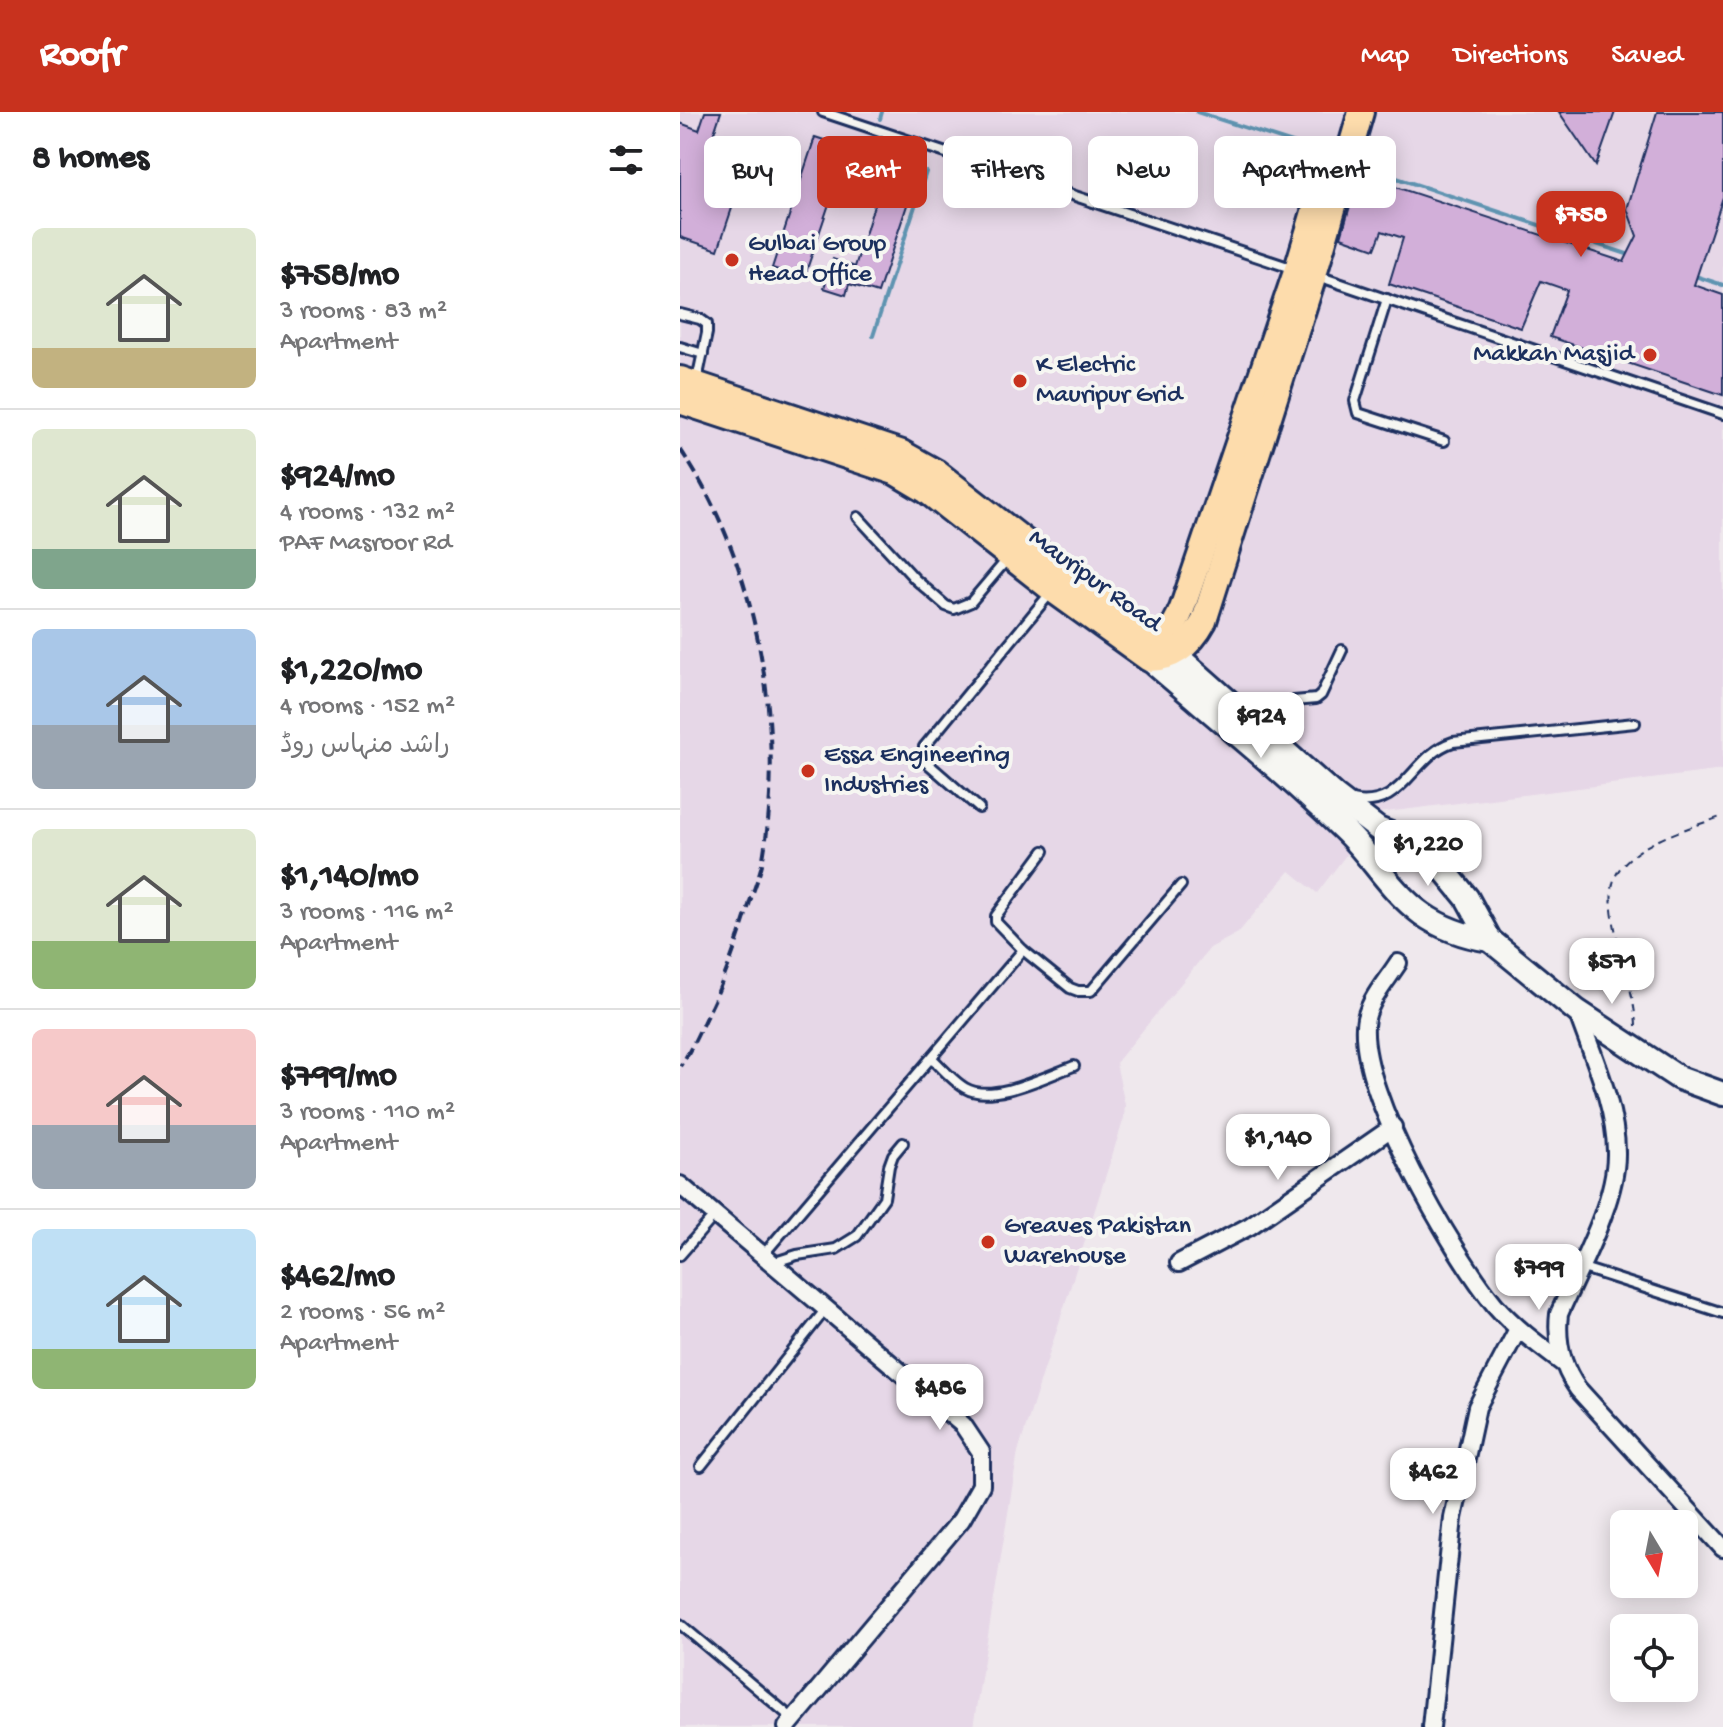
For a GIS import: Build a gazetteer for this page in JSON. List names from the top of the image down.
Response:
{
  "streets": {
    "main road": ["Mauripur Road"]
  },
  "places": [
    "Gulbai Group Head Office",
    "Makkah Masjid",
    "K Electric Mauripur Grid",
    "Essa Engineering Industries",
    "Greaves Pakistan Warehouse"
  ],
  "north": "bottom",
  "page": {
    "header": "Roofr",
    "nav": ["Map", "Directions", "Saved"],
    "heading": "8 homes",
    "chip": [
      "Buy",
      "Rent",
      "Filters",
      "New",
      "Apartment"
    ],
    "price": [
      "$758",
      "$924",
      "$1,220",
      "$571",
      "$1,140",
      "$799",
      "$486",
      "$462"
    ],
    "list": [
      {
        "name": "$758/mo",
        "note": "3 rooms · 83 m² · Apartment"
      },
      {
        "name": "$924/mo",
        "note": "4 rooms · 132 m² · PAF Masroor Rd"
      },
      {
        "name": "$1,220/mo",
        "note": "4 rooms · 152 m² · راشد منہاس روڈ"
      },
      {
        "name": "$1,140/mo",
        "note": "3 rooms · 116 m² · Apartment"
      },
      {
        "name": "$799/mo",
        "note": "3 rooms · 110 m² · Apartment"
      },
      {
        "name": "$462/mo",
        "note": "2 rooms · 56 m² · Apartment"
      }
    ]
  }
}
